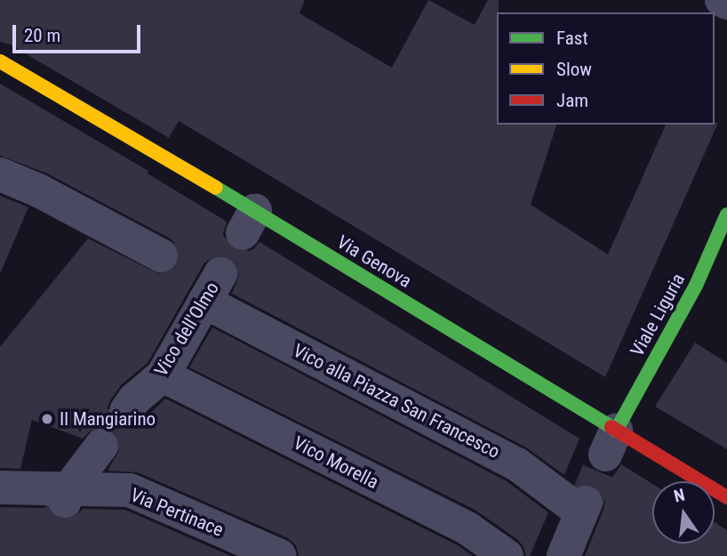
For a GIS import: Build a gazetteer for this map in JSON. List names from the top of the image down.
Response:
{
  "streets": {
    "main road": ["Via Genova", "Viale Liguria"],
    "street": [
      "Vico dell'Olmo",
      "Vico alla Piazza San Francesco",
      "Vico Morella",
      "Via Pertinace"
    ]
  },
  "crossings": [
    ["Via Genova", "Viale Liguria"],
    ["Vico dell'Olmo", "Vico alla Piazza San Francesco"],
    ["Vico dell'Olmo", "Vico Morella"]
  ],
  "places": ["Il Mangiarino"],
  "legend": ["Fast", "Slow", "Jam"],
  "scale_bar": "20 m",
  "north": "top"
}
